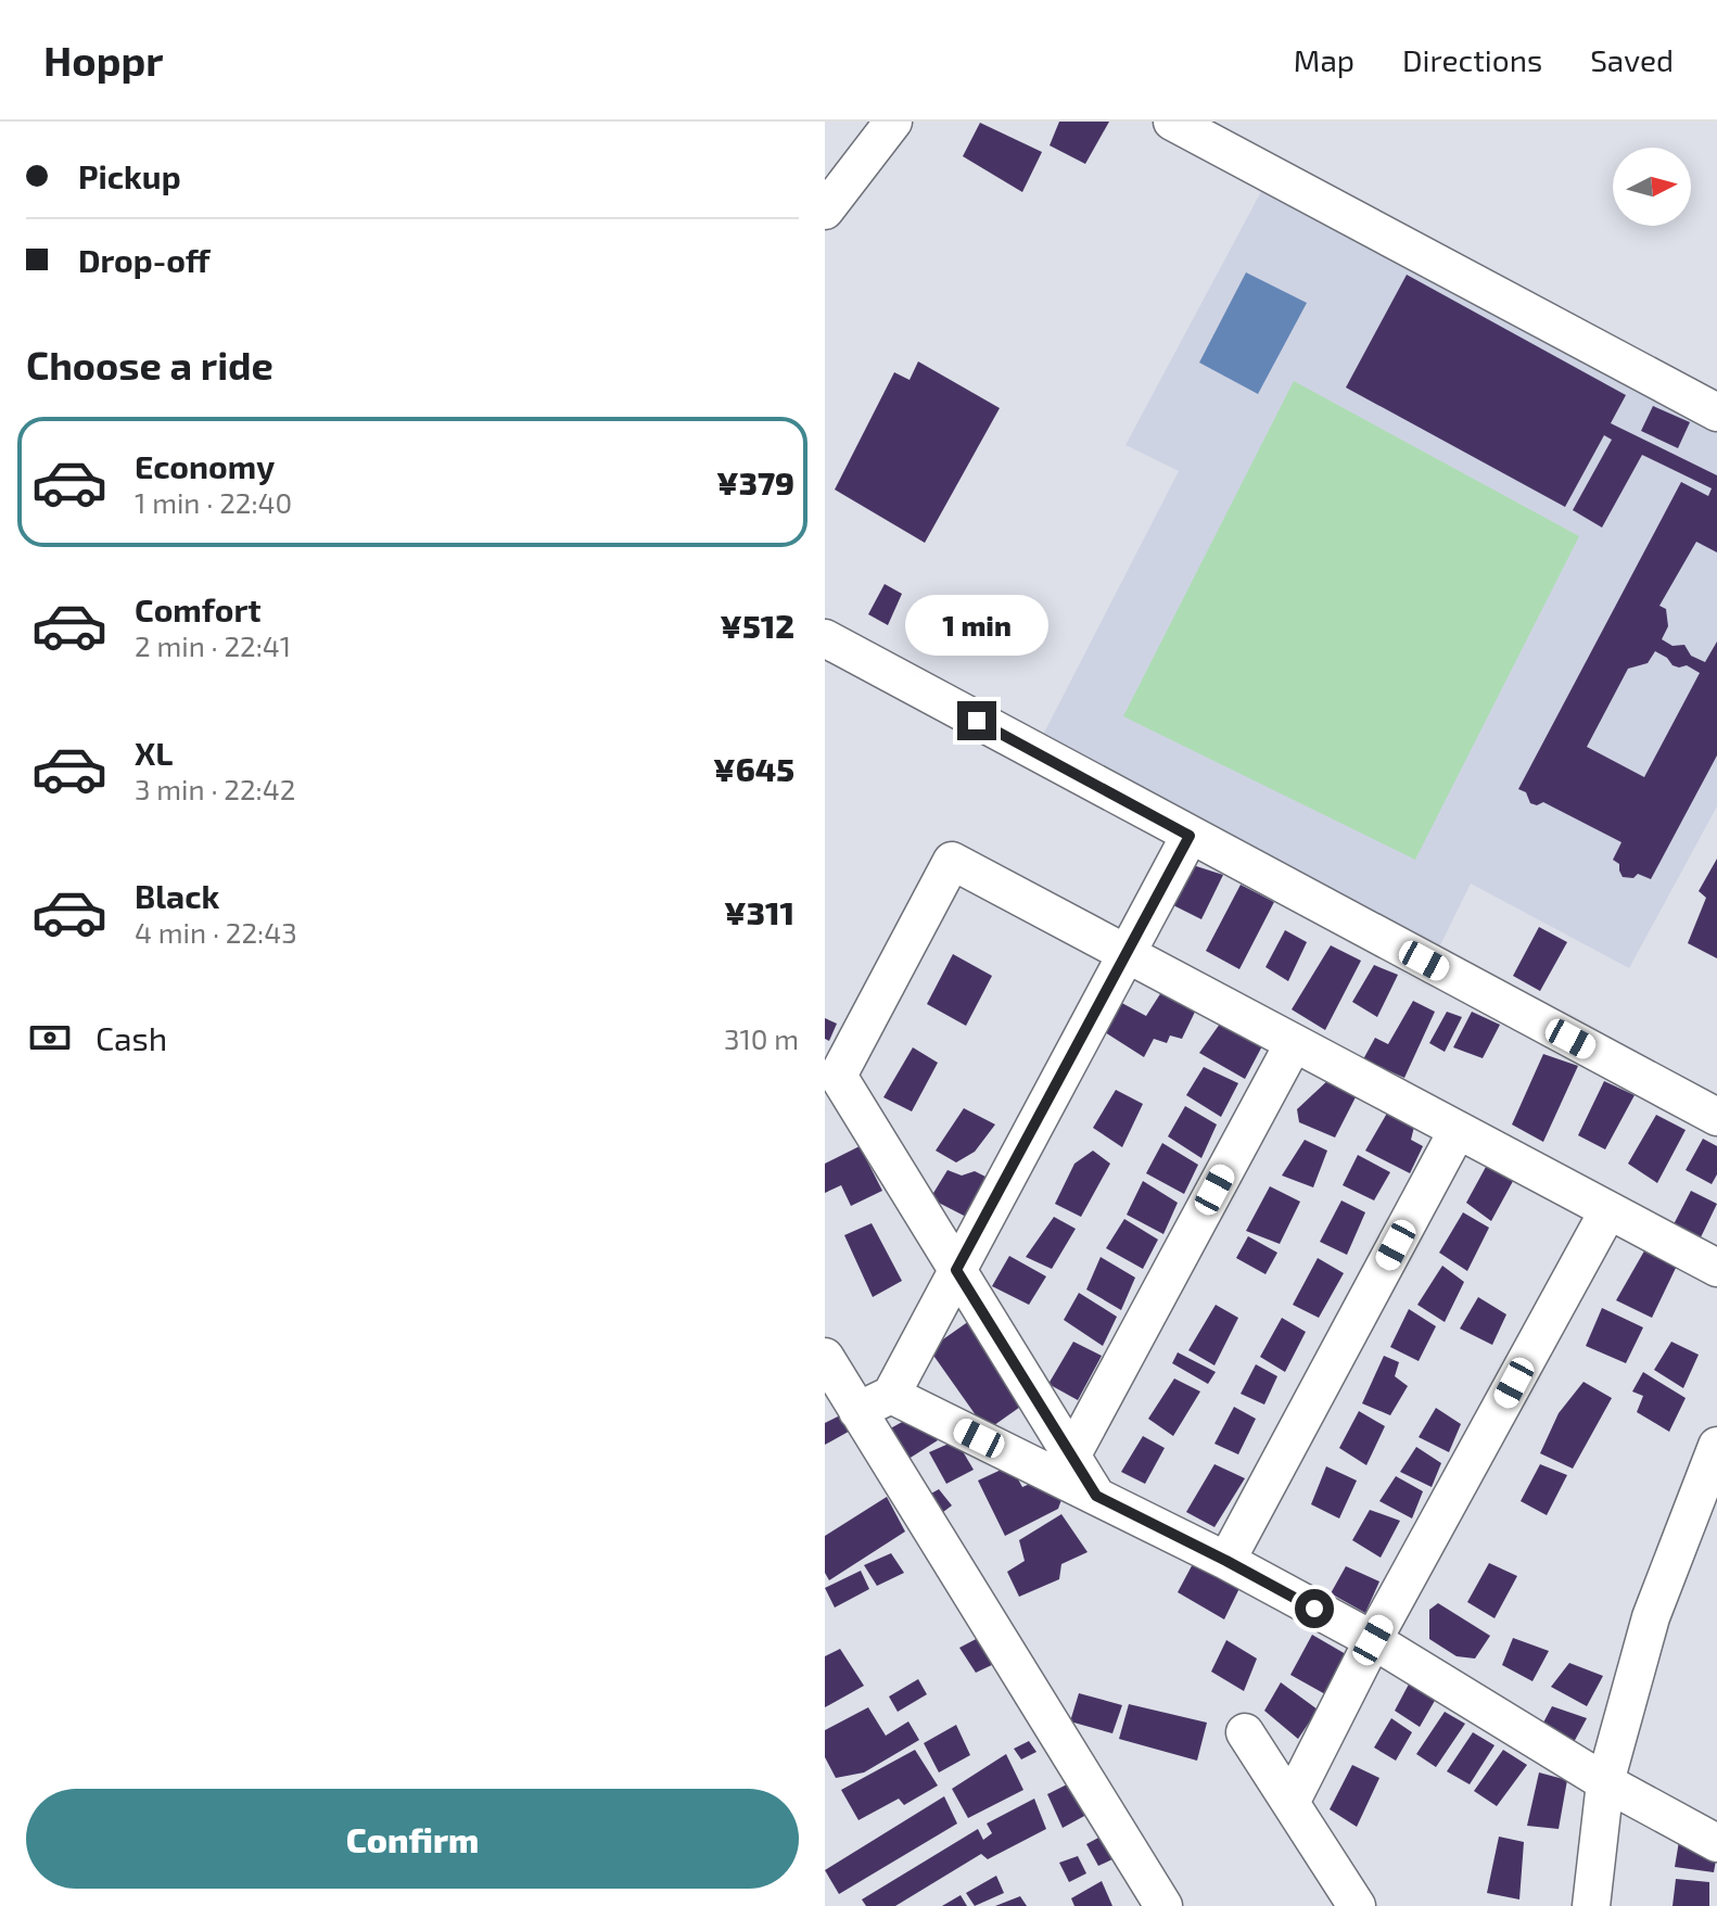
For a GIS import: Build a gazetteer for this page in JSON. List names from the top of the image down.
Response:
{
  "north": "right",
  "page": {
    "header": "Hoppr",
    "nav": ["Map", "Directions", "Saved"],
    "banner": ["Pickup", "Drop-off"],
    "heading": "Choose a ride",
    "list": [
      {
        "name": "Economy",
        "note": "1 min · 22:40",
        "value": "¥379"
      },
      {
        "name": "Comfort",
        "note": "2 min · 22:41",
        "value": "¥512"
      },
      {
        "name": "XL",
        "note": "3 min · 22:42",
        "value": "¥645"
      },
      {
        "name": "Black",
        "note": "4 min · 22:43",
        "value": "¥311"
      }
    ],
    "bubble": "1 min",
    "pay": ["Cash", "310 m"],
    "buttons": "Confirm"
  }
}
